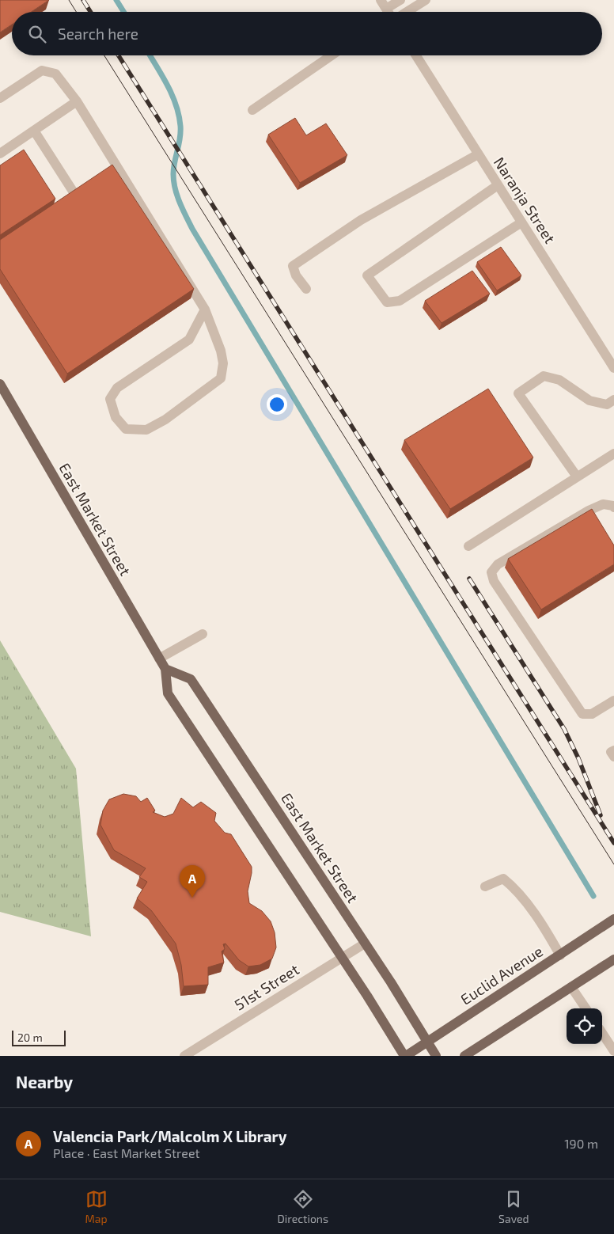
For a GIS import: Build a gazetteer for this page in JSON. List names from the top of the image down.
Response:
{
  "streets": {
    "main road": ["East Market Street", "Euclid Avenue"],
    "street": ["Naranja Street", "51st Street"]
  },
  "crossings": [
    ["East Market Street", "Euclid Avenue"],
    ["East Market Street", "51st Street"]
  ],
  "scale_bar": "20 m",
  "page": {
    "search": "Search here",
    "pins": "A",
    "scale": "20 m",
    "heading": "Nearby",
    "list": [
      {
        "mark": "A",
        "name": "Valencia Park/Malcolm X Library",
        "note": "Place · East Market Street",
        "value": "190 m"
      }
    ],
    "nav": ["Map", "Directions", "Saved"]
  }
}
